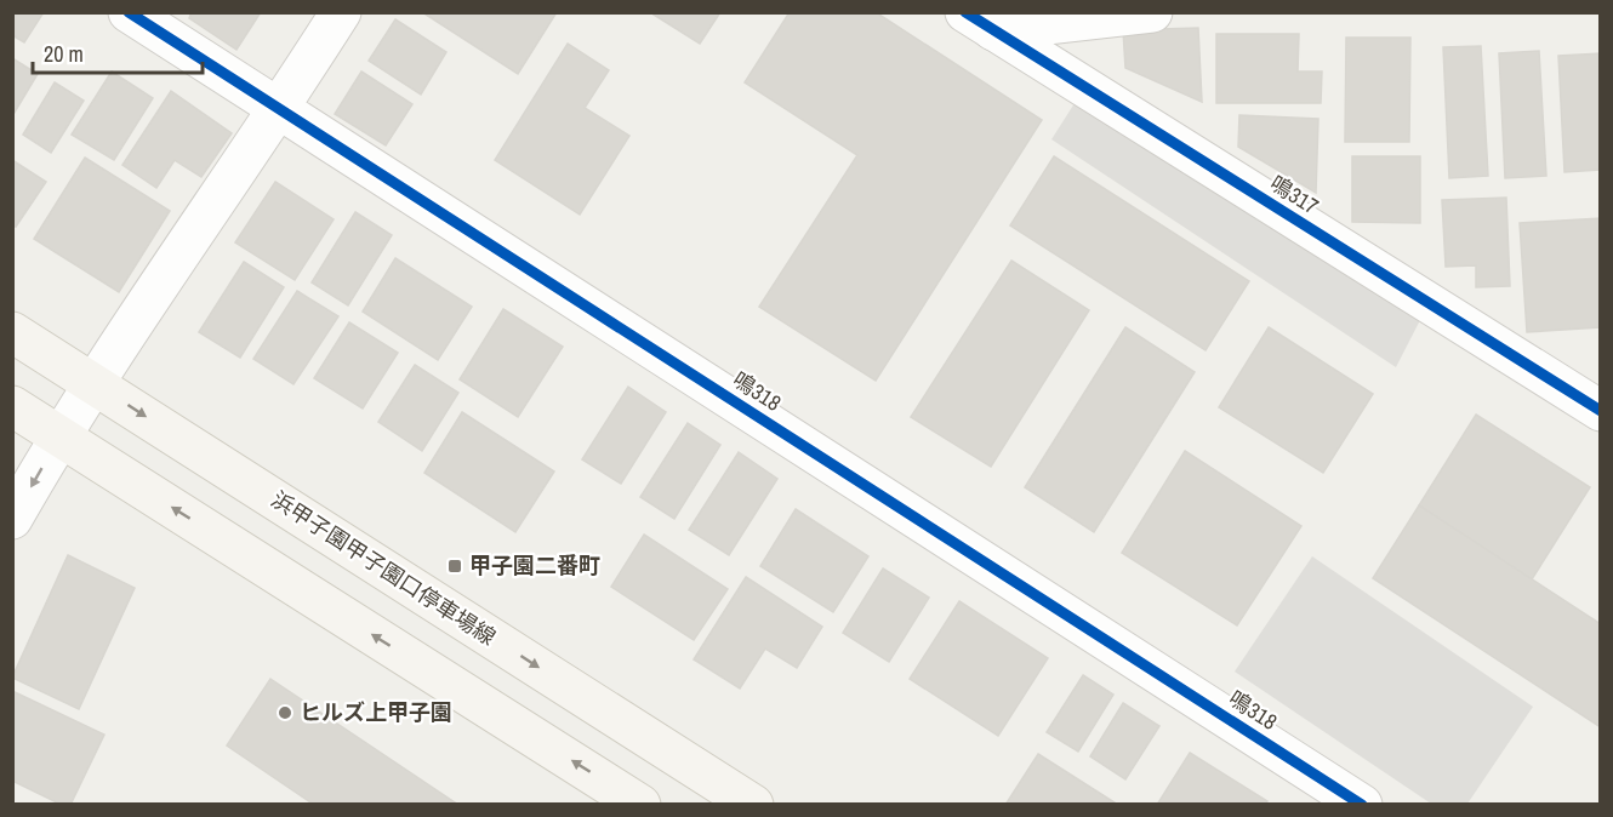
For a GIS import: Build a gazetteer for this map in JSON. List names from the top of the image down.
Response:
{
  "streets": {
    "main road": ["浜甲子園甲子園口停車場線"],
    "street": ["鳴317", "鳴318"]
  },
  "places": {
    "transit": ["甲子園二番町"],
    "other": ["ヒルズ上甲子園"]
  },
  "scale_bar": "20 m"
}
